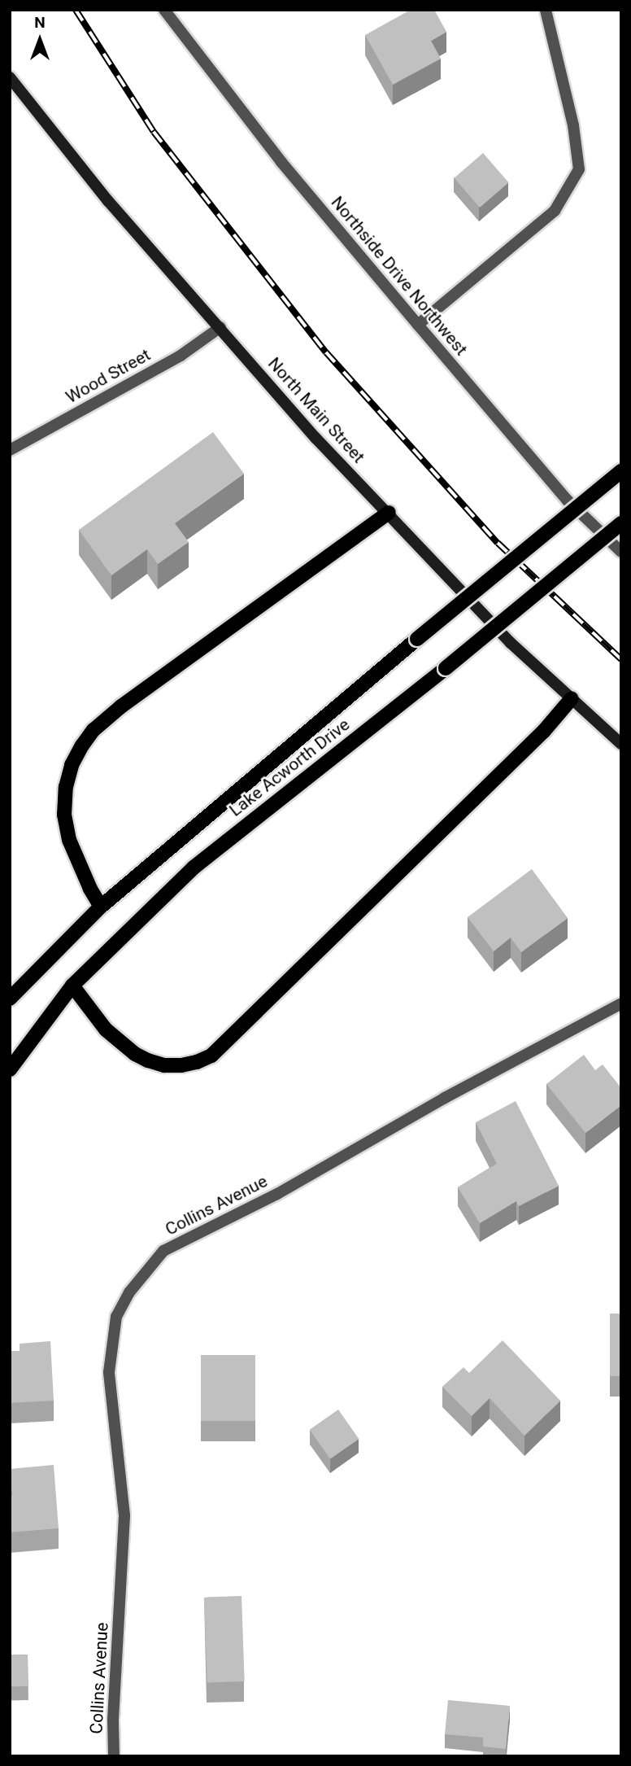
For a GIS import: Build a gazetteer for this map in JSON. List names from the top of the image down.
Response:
{
  "streets": {
    "main road": ["North Main Street", "Lake Acworth Drive"],
    "street": ["Northside Drive Northwest", "Wood Street", "Collins Avenue"]
  },
  "crossings": [
    ["Wood Street", "North Main Street"]
  ],
  "north": "top"
}
